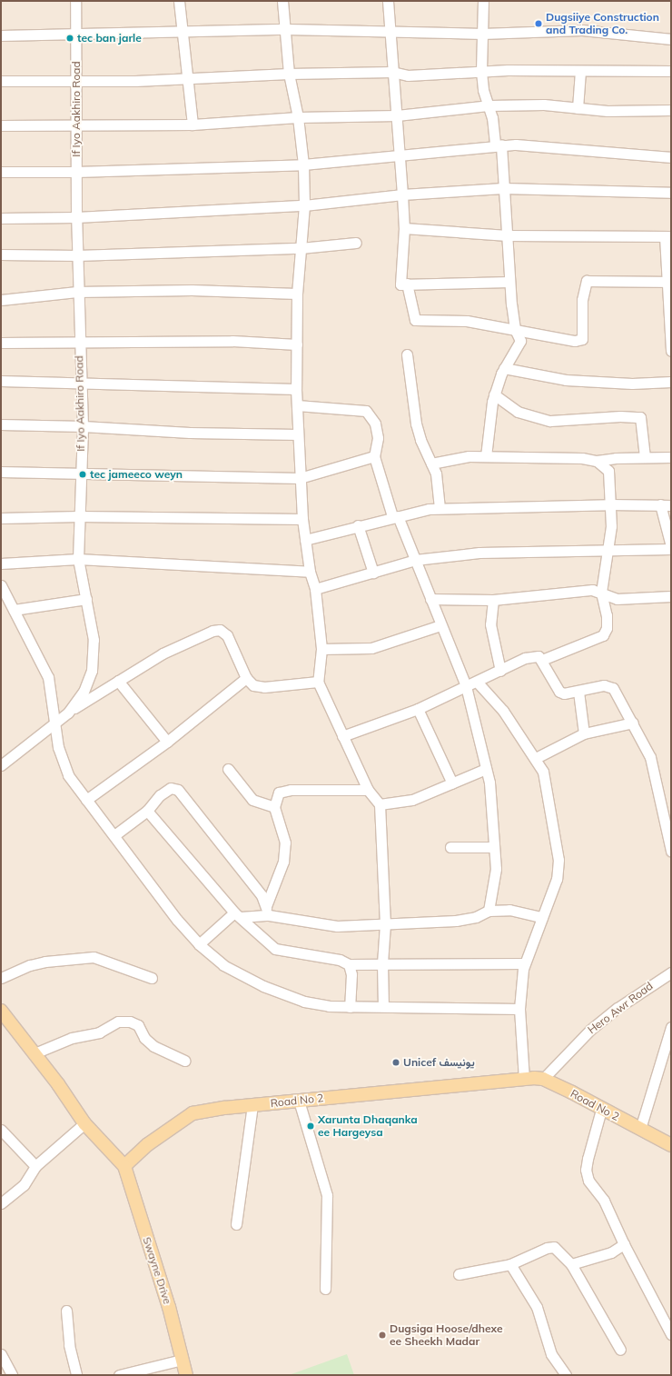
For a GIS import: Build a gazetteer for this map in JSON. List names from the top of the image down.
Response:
{
  "streets": {
    "main road": ["Road No 2", "Swayne Drive"],
    "street": ["If Iyo Aakhiro Road", "Hero Awr Road"]
  },
  "crossings": [
    ["Hero Awr Road", "Road No 2"],
    ["Road No 2", "Swayne Drive"]
  ],
  "places": [
    "Dugsiiye Construction and Trading Co.",
    "tec ban jarle",
    "tec jameeco weyn",
    "Unicef يونيسف",
    "Xarunta Dhaqanka ee Hargeysa",
    "Dugsiga Hoose/dhexe ee Sheekh Madar"
  ]
}
